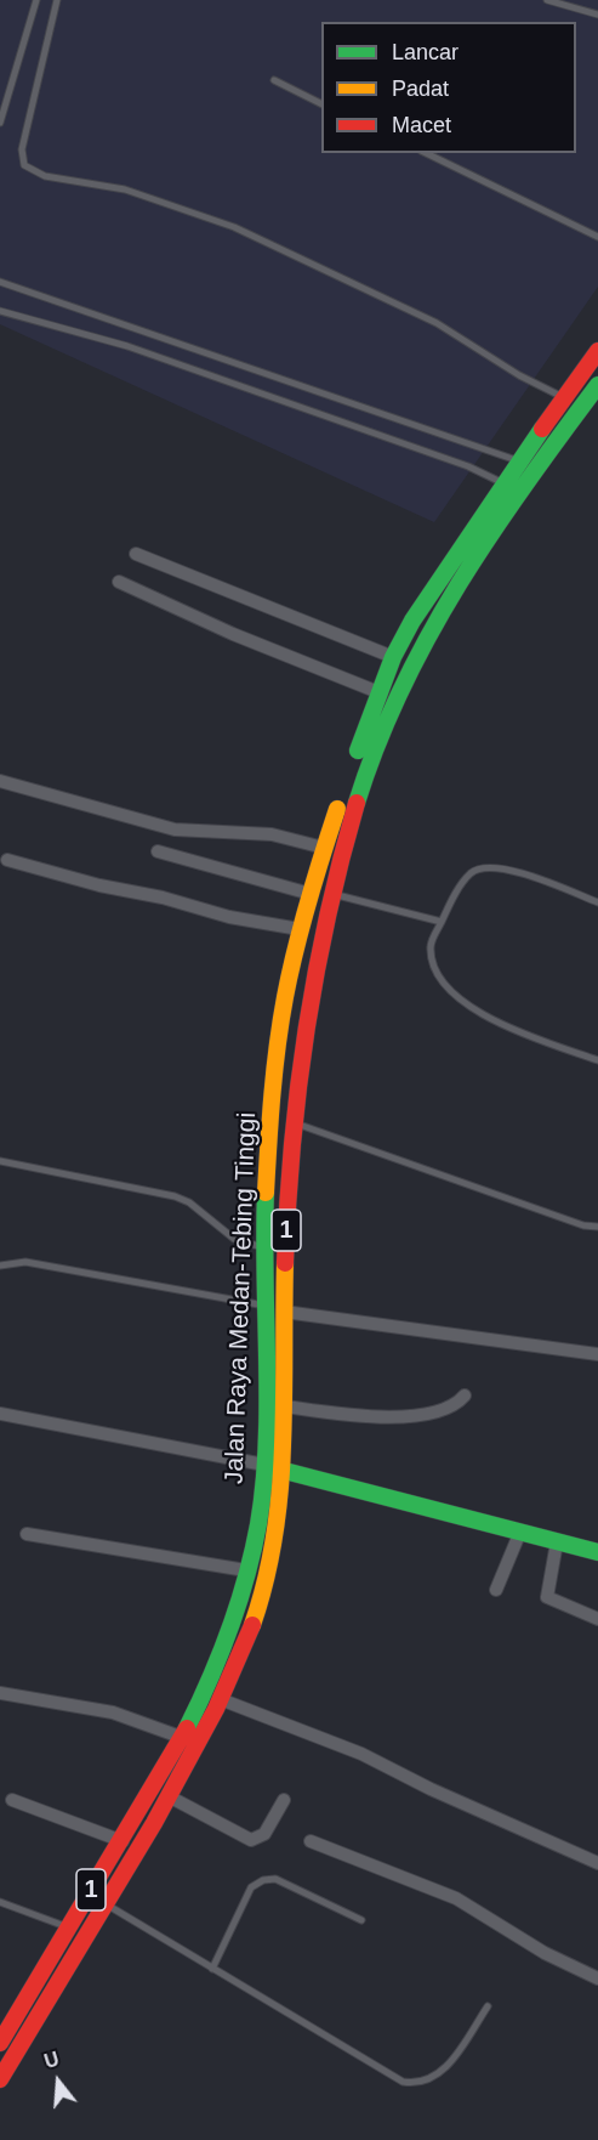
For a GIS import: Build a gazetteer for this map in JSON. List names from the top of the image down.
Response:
{
  "streets": {
    "main road": ["1", "Jalan Raya Medan-Tebing Tinggi"]
  },
  "legend": ["Lancar", "Padat", "Macet"],
  "north": "top"
}
